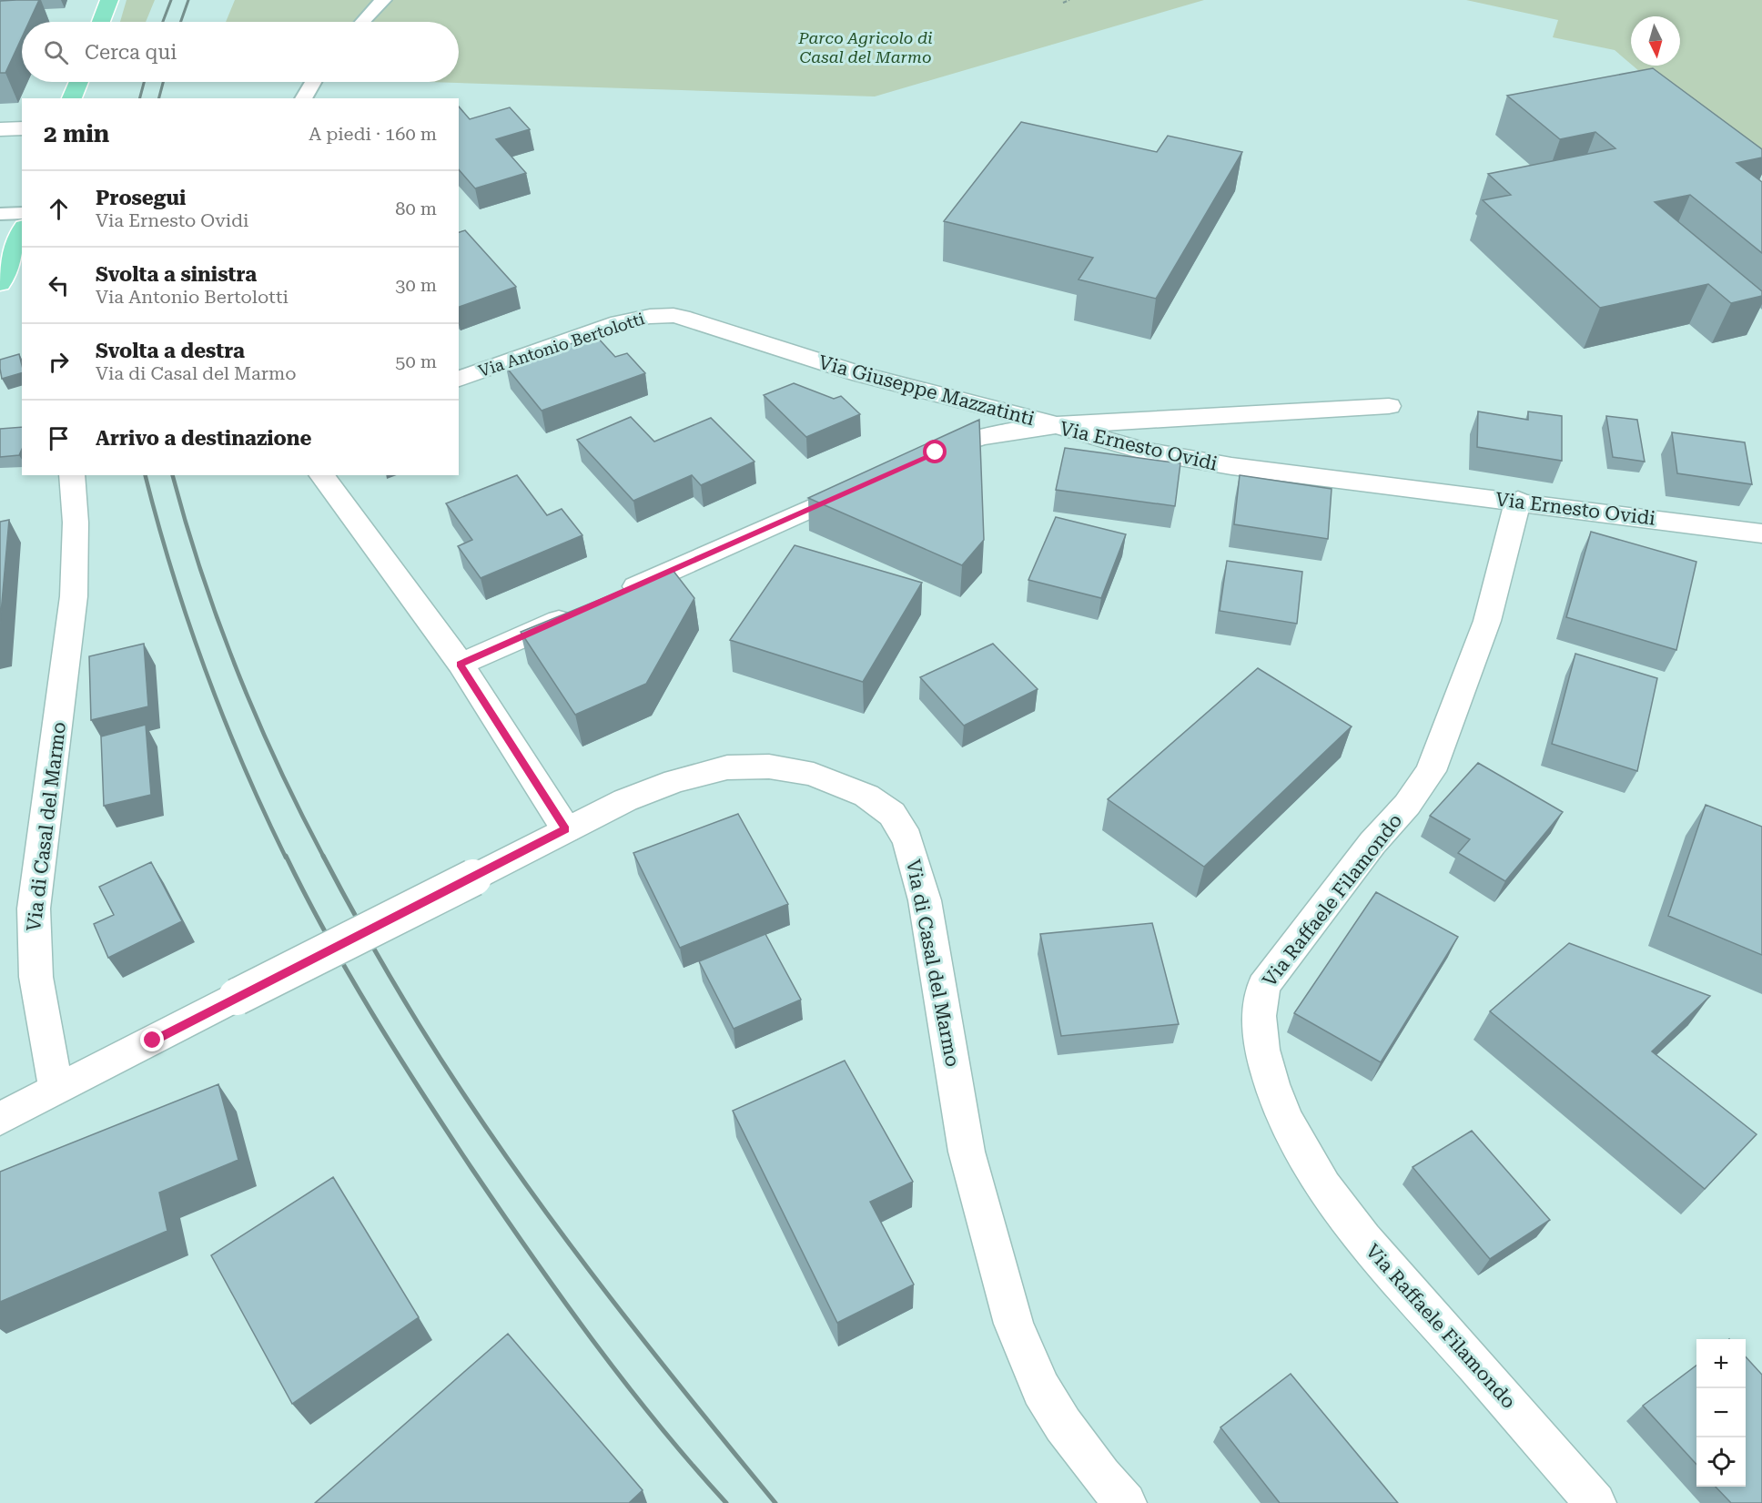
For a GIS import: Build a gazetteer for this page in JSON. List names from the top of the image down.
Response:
{
  "streets": {
    "street": [
      "Via Antonio Bertolotti",
      "Via Giuseppe Mazzatinti",
      "Via Ernesto Ovidi",
      "Via di Casal del Marmo",
      "Via Raffaele Filamondo"
    ]
  },
  "crossings": [
    ["Via Antonio Bertolotti", "Via Giuseppe Mazzatinti"],
    ["Via Giuseppe Mazzatinti", "Via Ernesto Ovidi"],
    ["Via Ernesto Ovidi", "Via Raffaele Filamondo"]
  ],
  "parks": ["Parco Agricolo di Casal del Marmo"],
  "north": "bottom",
  "page": {
    "search": "Cerca qui",
    "heading": ["2 min", "A piedi · 160 m"],
    "list": [
      ["Prosegui", "Via Ernesto Ovidi", "80 m"],
      ["Svolta a sinistra", "Via Antonio Bertolotti", "30 m"],
      ["Svolta a destra", "Via di Casal del Marmo", "50 m"],
      "Arrivo a destinazione"
    ],
    "map_buttons": ["+", "−"]
  }
}
